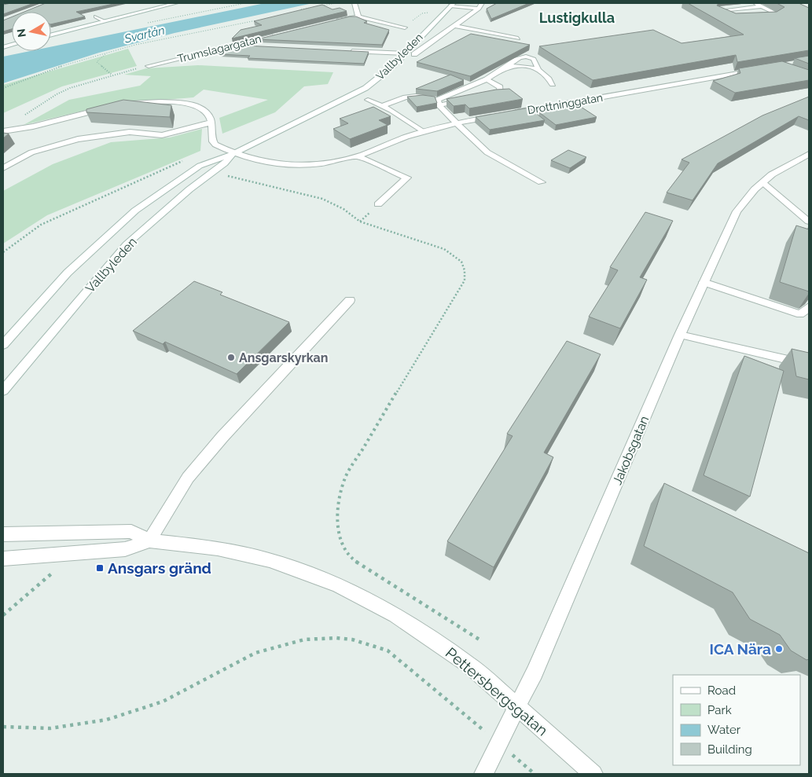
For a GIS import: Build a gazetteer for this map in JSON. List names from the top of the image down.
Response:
{
  "streets": {
    "street": [
      "Trumslagargatan",
      "Vallbyleden",
      "Drottninggatan",
      "Jakobsgatan",
      "Pettersbergsgatan"
    ]
  },
  "crossings": [
    ["Vallbyleden", "Drottninggatan"],
    ["Jakobsgatan", "Pettersbergsgatan"]
  ],
  "districts": ["Lustigkulla"],
  "water": ["Svartån"],
  "places": {
    "other": ["Ansgarskyrkan", "ICA Nära"],
    "transit": ["Ansgars gränd"]
  },
  "legend": [
    "Road",
    "Park",
    "Water",
    "Building"
  ],
  "north": "left"
}
